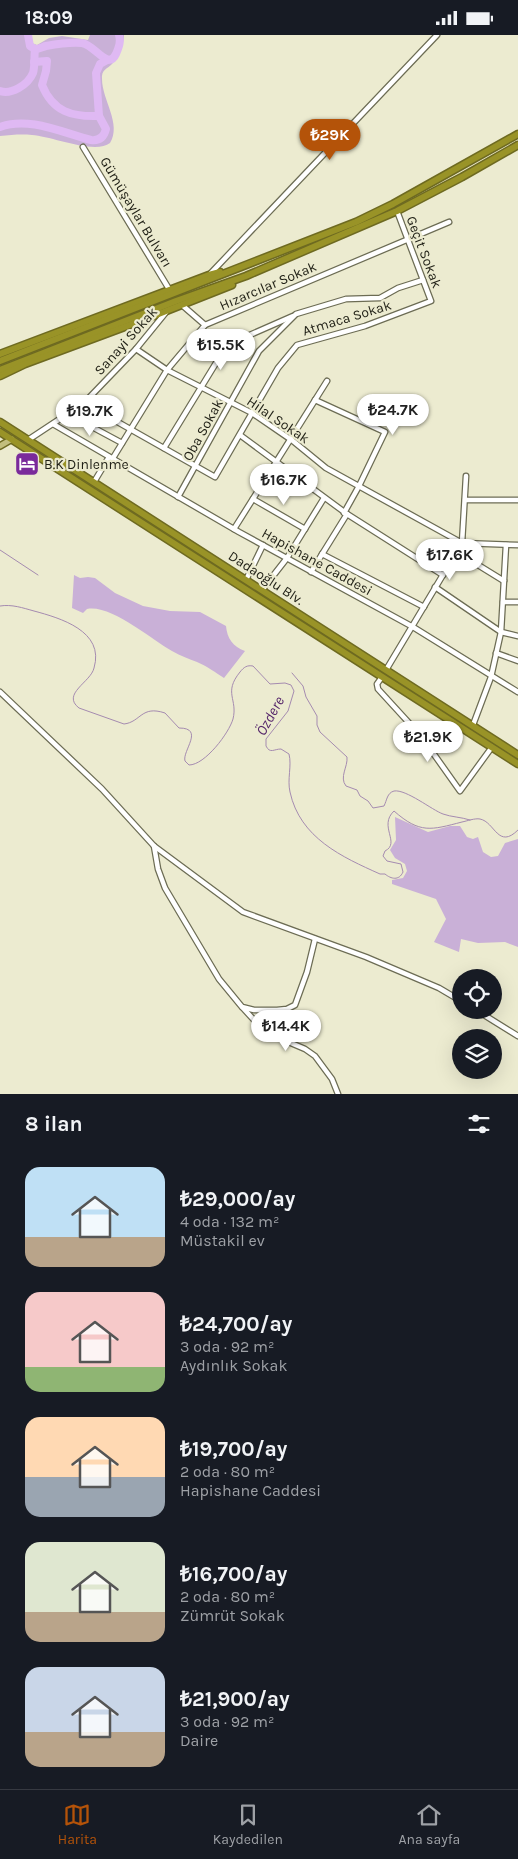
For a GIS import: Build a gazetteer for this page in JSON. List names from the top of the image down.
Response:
{
  "streets": {
    "highway": ["Dadaoğlu Blv."],
    "street": [
      "Gümüşaylar Bulvarı",
      "Geçit Sokak",
      "Hızarcılar Sokak",
      "Atmaca Sokak",
      "Sanayi Sokak",
      "Hilal Sokak",
      "Oba Sokak",
      "Hapishane Caddesi"
    ]
  },
  "crossings": [
    ["Geçit Sokak", "Hızarcılar Sokak"],
    ["Geçit Sokak", "Atmaca Sokak"],
    ["Geçit Sokak", "Oba Sokak"],
    ["Hızarcılar Sokak", "Hilal Sokak"],
    ["Hızarcılar Sokak", "Hapishane Caddesi"],
    ["Hızarcılar Sokak", "Dadaoğlu Blv."],
    ["Atmaca Sokak", "Hilal Sokak"],
    ["Atmaca Sokak", "Oba Sokak"],
    ["Sanayi Sokak", "Hilal Sokak"],
    ["Sanayi Sokak", "Hapishane Caddesi"],
    ["Sanayi Sokak", "Dadaoğlu Blv."],
    ["Hilal Sokak", "Oba Sokak"],
    ["Oba Sokak", "Hapishane Caddesi"]
  ],
  "water": ["Özdere"],
  "places": {
    "hotel": ["B.K Dinlenme"]
  },
  "page": {
    "status": "18:09",
    "price": [
      "₺29K",
      "₺15.5K",
      "₺24.7K",
      "₺19.7K",
      "₺16.7K",
      "₺17.6K",
      "₺21.9K",
      "₺14.4K"
    ],
    "heading": "8 ilan",
    "list": [
      {
        "name": "₺29,000/ay",
        "note": "4 oda · 132 m² · Müstakil ev"
      },
      {
        "name": "₺24,700/ay",
        "note": "3 oda · 92 m² · Aydınlık Sokak"
      },
      {
        "name": "₺19,700/ay",
        "note": "2 oda · 80 m² · Hapishane Caddesi"
      },
      {
        "name": "₺16,700/ay",
        "note": "2 oda · 80 m² · Zümrüt Sokak"
      },
      {
        "name": "₺21,900/ay",
        "note": "3 oda · 92 m² · Daire"
      }
    ],
    "tabs": ["Harita", "Kaydedilen", "Ana sayfa"]
  }
}
